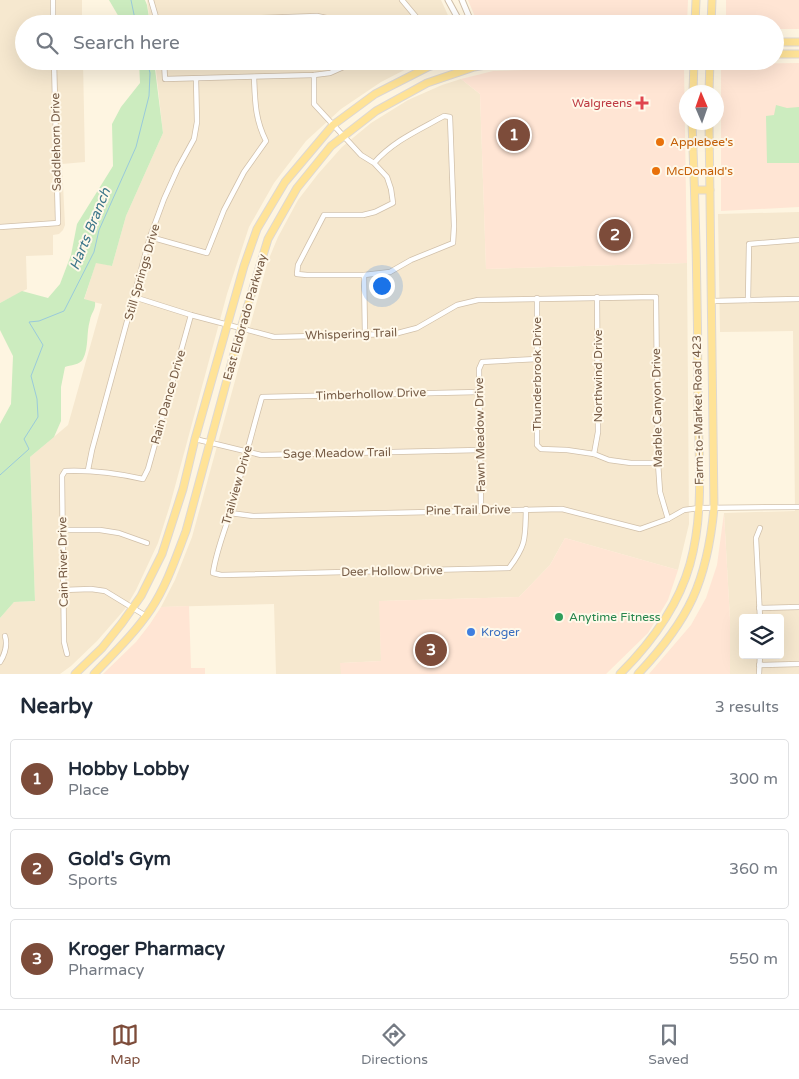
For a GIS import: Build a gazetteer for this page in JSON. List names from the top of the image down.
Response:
{
  "streets": {
    "main road": ["East Eldorado Parkway", "Farm-to-Market Road 423"],
    "street": [
      "Saddlehorn Drive",
      "Still Springs Drive",
      "Whispering Trail",
      "Thunderbrook Drive",
      "Northwind Drive",
      "Timberhollow Drive",
      "Rain Dance Drive",
      "Marble Canyon Drive",
      "Fawn Meadow Drive",
      "Sage Meadow Trail",
      "Trailview Drive",
      "Pine Trail Drive",
      "Cain River Drive",
      "Deer Hollow Drive"
    ]
  },
  "crossings": [
    ["Still Springs Drive", "Whispering Trail"],
    ["Still Springs Drive", "Rain Dance Drive"],
    ["Still Springs Drive", "Cain River Drive"],
    ["East Eldorado Parkway", "Whispering Trail"],
    ["East Eldorado Parkway", "Sage Meadow Trail"],
    ["Whispering Trail", "Thunderbrook Drive"],
    ["Whispering Trail", "Northwind Drive"],
    ["Whispering Trail", "Rain Dance Drive"],
    ["Whispering Trail", "Marble Canyon Drive"],
    ["Thunderbrook Drive", "Northwind Drive"],
    ["Thunderbrook Drive", "Fawn Meadow Drive"],
    ["Timberhollow Drive", "Fawn Meadow Drive"],
    ["Timberhollow Drive", "Trailview Drive"],
    ["Rain Dance Drive", "Cain River Drive"],
    ["Marble Canyon Drive", "Pine Trail Drive"],
    ["Farm-to-Market Road 423", "Pine Trail Drive"],
    ["Fawn Meadow Drive", "Sage Meadow Trail"],
    ["Fawn Meadow Drive", "Pine Trail Drive"],
    ["Sage Meadow Trail", "Trailview Drive"],
    ["Trailview Drive", "Pine Trail Drive"],
    ["Trailview Drive", "Deer Hollow Drive"],
    ["Pine Trail Drive", "Deer Hollow Drive"]
  ],
  "water": ["Harts Branch"],
  "places": {
    "health": ["Walgreens"],
    "other": [
      "Applebee's",
      "McDonald's",
      "Anytime Fitness",
      "Kroger"
    ]
  },
  "north": "top",
  "page": {
    "search": "Search here",
    "pins": ["1", "2", "3"],
    "heading": ["Nearby", "3 results"],
    "list": [
      {
        "mark": "1",
        "name": "Hobby Lobby",
        "note": "Place",
        "value": "300 m"
      },
      {
        "mark": "2",
        "name": "Gold's Gym",
        "note": "Sports",
        "value": "360 m"
      },
      {
        "mark": "3",
        "name": "Kroger Pharmacy",
        "note": "Pharmacy",
        "value": "550 m"
      }
    ],
    "nav": ["Map", "Directions", "Saved"]
  }
}
